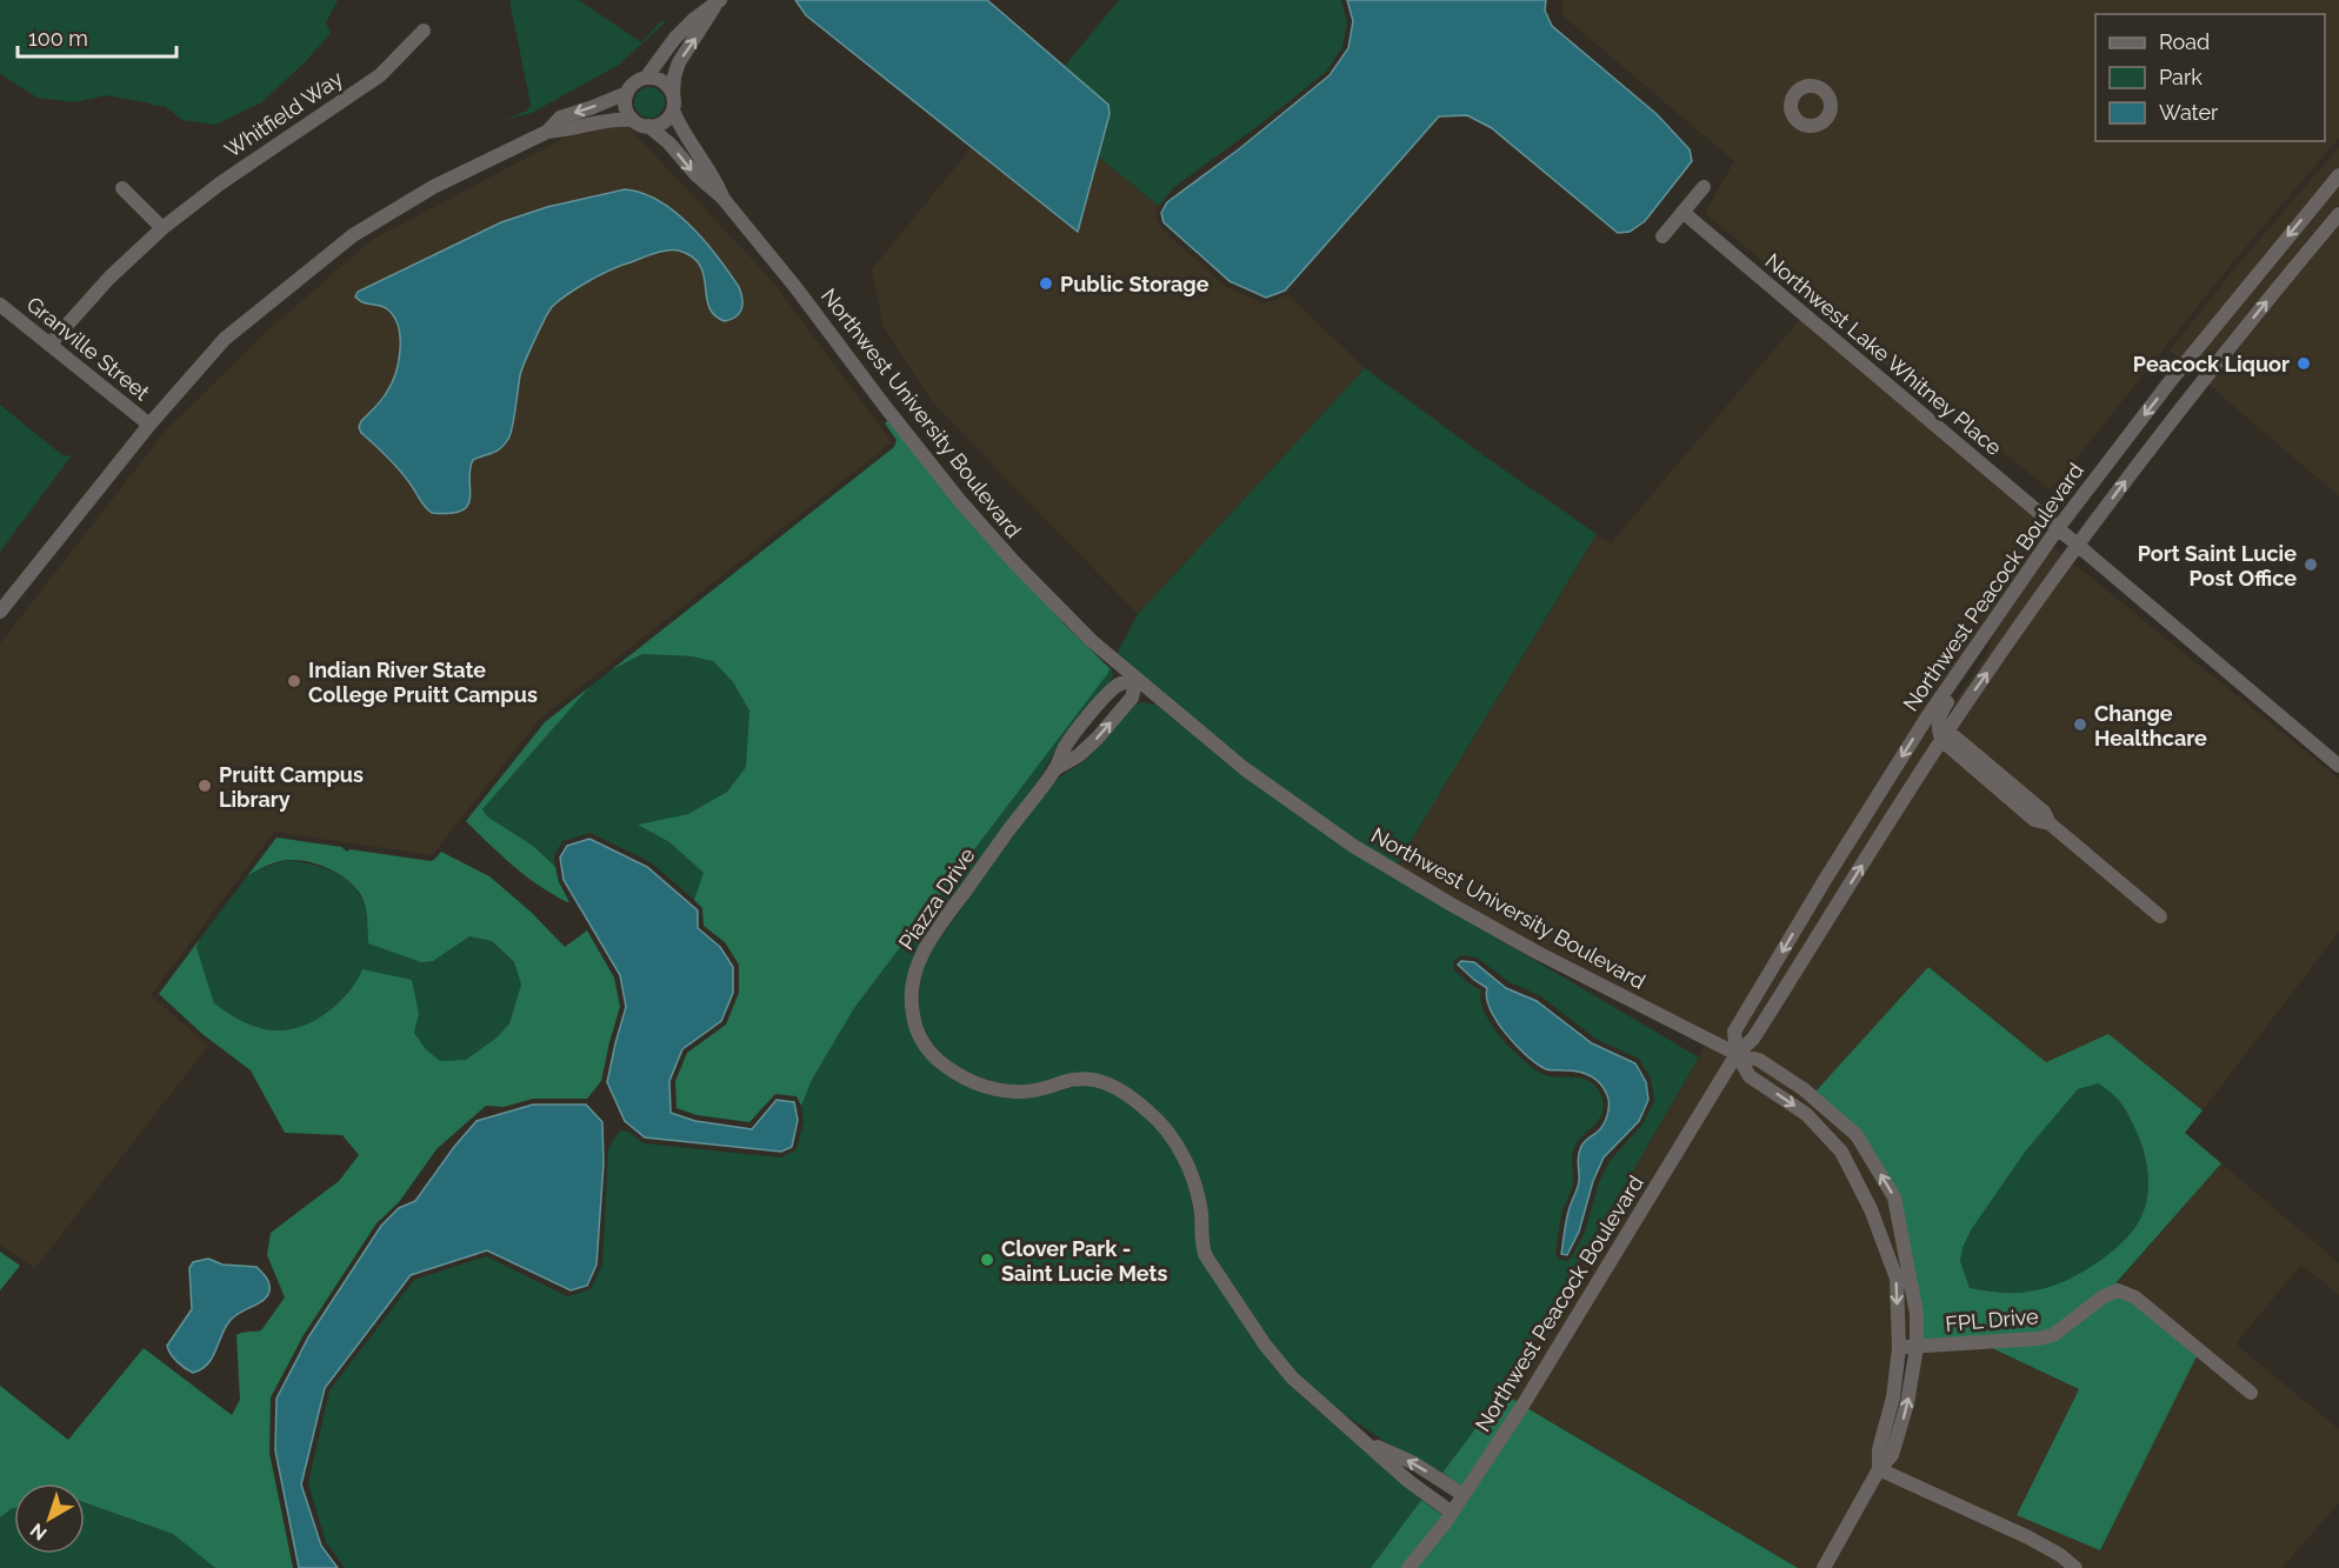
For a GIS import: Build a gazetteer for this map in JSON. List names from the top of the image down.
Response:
{
  "streets": {
    "street": [
      "Whitfield Way",
      "Granville Street",
      "Northwest Lake Whitney Place",
      "Northwest University Boulevard",
      "Northwest Peacock Boulevard",
      "Piazza Drive",
      "FPL Drive"
    ]
  },
  "crossings": [
    ["Whitfield Way", "Granville Street"],
    ["Northwest Lake Whitney Place", "Northwest Peacock Boulevard"],
    ["Northwest University Boulevard", "Northwest Peacock Boulevard"],
    ["Northwest University Boulevard", "Piazza Drive"],
    ["Northwest University Boulevard", "FPL Drive"],
    ["Northwest Peacock Boulevard", "Piazza Drive"]
  ],
  "places": [
    "Public Storage",
    "Peacock Liquor",
    "Port Saint Lucie Post Office",
    "Indian River State College Pruitt Campus",
    "Change Healthcare",
    "Pruitt Campus Library",
    "Clover Park - Saint Lucie Mets"
  ],
  "legend": ["Road", "Park", "Water"],
  "scale_bar": "100 m",
  "north": "bottom left"
}
